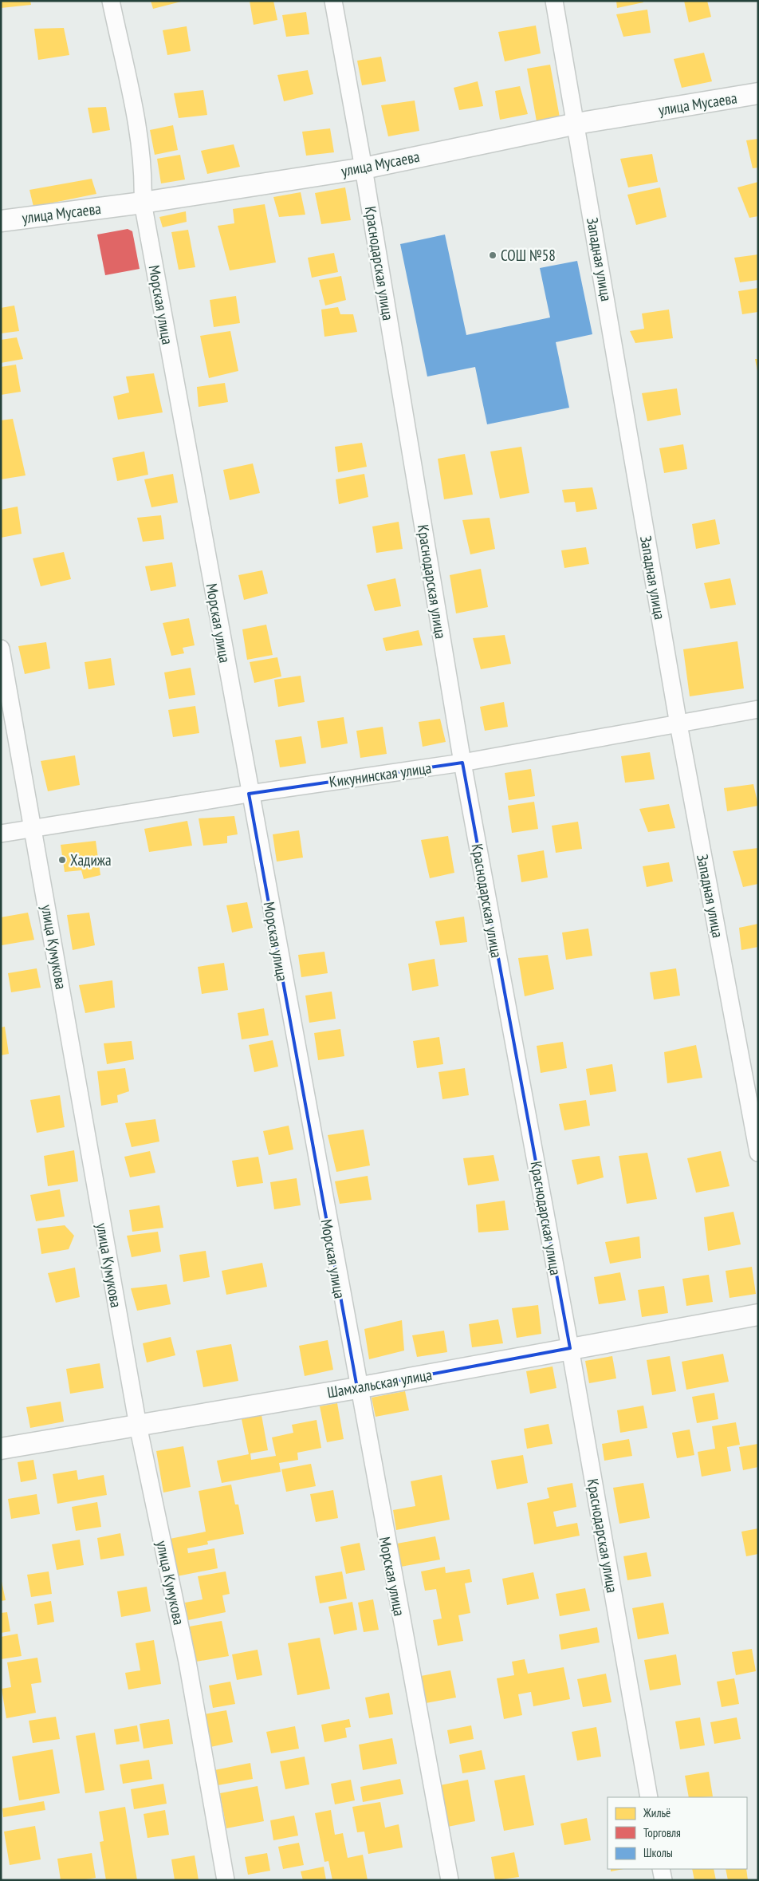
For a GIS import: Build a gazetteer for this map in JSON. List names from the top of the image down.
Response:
{
  "streets": {
    "street": [
      "улица Мусаева",
      "Западная улица",
      "Краснодарская улица",
      "Морская улица",
      "Кикунинская улица",
      "улица Кумукова",
      "Шамхальская улица"
    ]
  },
  "crossings": [
    ["улица Мусаева", "Западная улица"],
    ["улица Мусаева", "Краснодарская улица"],
    ["улица Мусаева", "Морская улица"],
    ["Западная улица", "Кикунинская улица"],
    ["Краснодарская улица", "Кикунинская улица"],
    ["Краснодарская улица", "Шамхальская улица"],
    ["Морская улица", "Кикунинская улица"],
    ["Морская улица", "Шамхальская улица"],
    ["Кикунинская улица", "улица Кумукова"],
    ["улица Кумукова", "Шамхальская улица"]
  ],
  "places": ["СОШ №58", "Хадижа"],
  "legend": ["Жильё", "Торговля", "Школы"]
}
